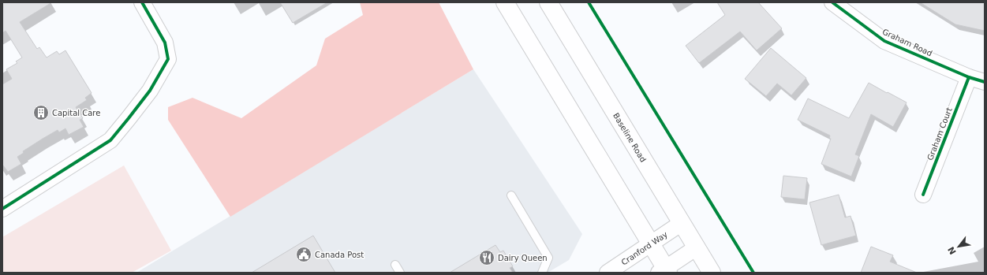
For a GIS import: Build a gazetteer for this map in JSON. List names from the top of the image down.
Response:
{
  "streets": {
    "main road": ["Baseline Road"],
    "street": ["Graham Road", "Graham Court", "Cranford Way"]
  },
  "crossings": [
    ["Graham Road", "Graham Court"],
    ["Baseline Road", "Cranford Way"]
  ],
  "places": {
    "building": ["Capital Care"],
    "public building": ["Canada Post"],
    "restaurant": ["Dairy Queen"]
  },
  "north": "bottom left"
}
